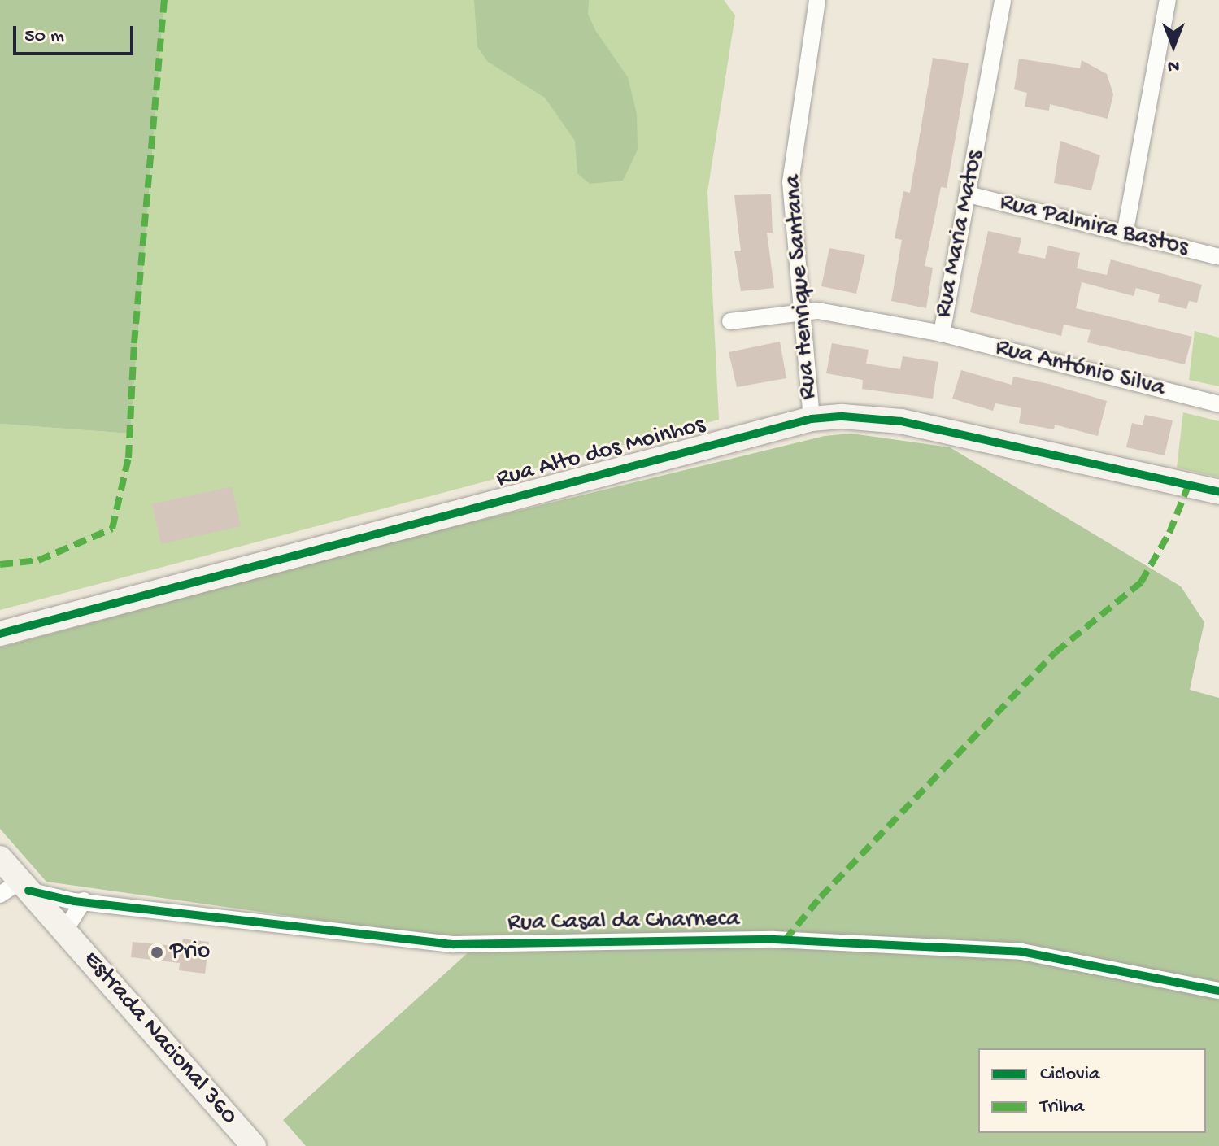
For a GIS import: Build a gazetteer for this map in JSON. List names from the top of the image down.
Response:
{
  "streets": {
    "street": [
      "Rua Palmira Bastos",
      "Rua Maria Matos",
      "Rua Henrique Santana",
      "Rua António Silva",
      "Rua Alto dos Moinhos",
      "Rua Casal da Charneca",
      "Estrada Nacional 360"
    ]
  },
  "crossings": [
    ["Rua Palmira Bastos", "Rua Maria Matos"],
    ["Rua Maria Matos", "Rua Henrique Santana"],
    ["Rua Maria Matos", "Rua António Silva"],
    ["Rua Henrique Santana", "Rua Alto dos Moinhos"],
    ["Rua Casal da Charneca", "Estrada Nacional 360"]
  ],
  "places": ["Prio"],
  "legend": ["Ciclovia", "Trilha"],
  "scale_bar": "50 m",
  "north": "bottom"
}
